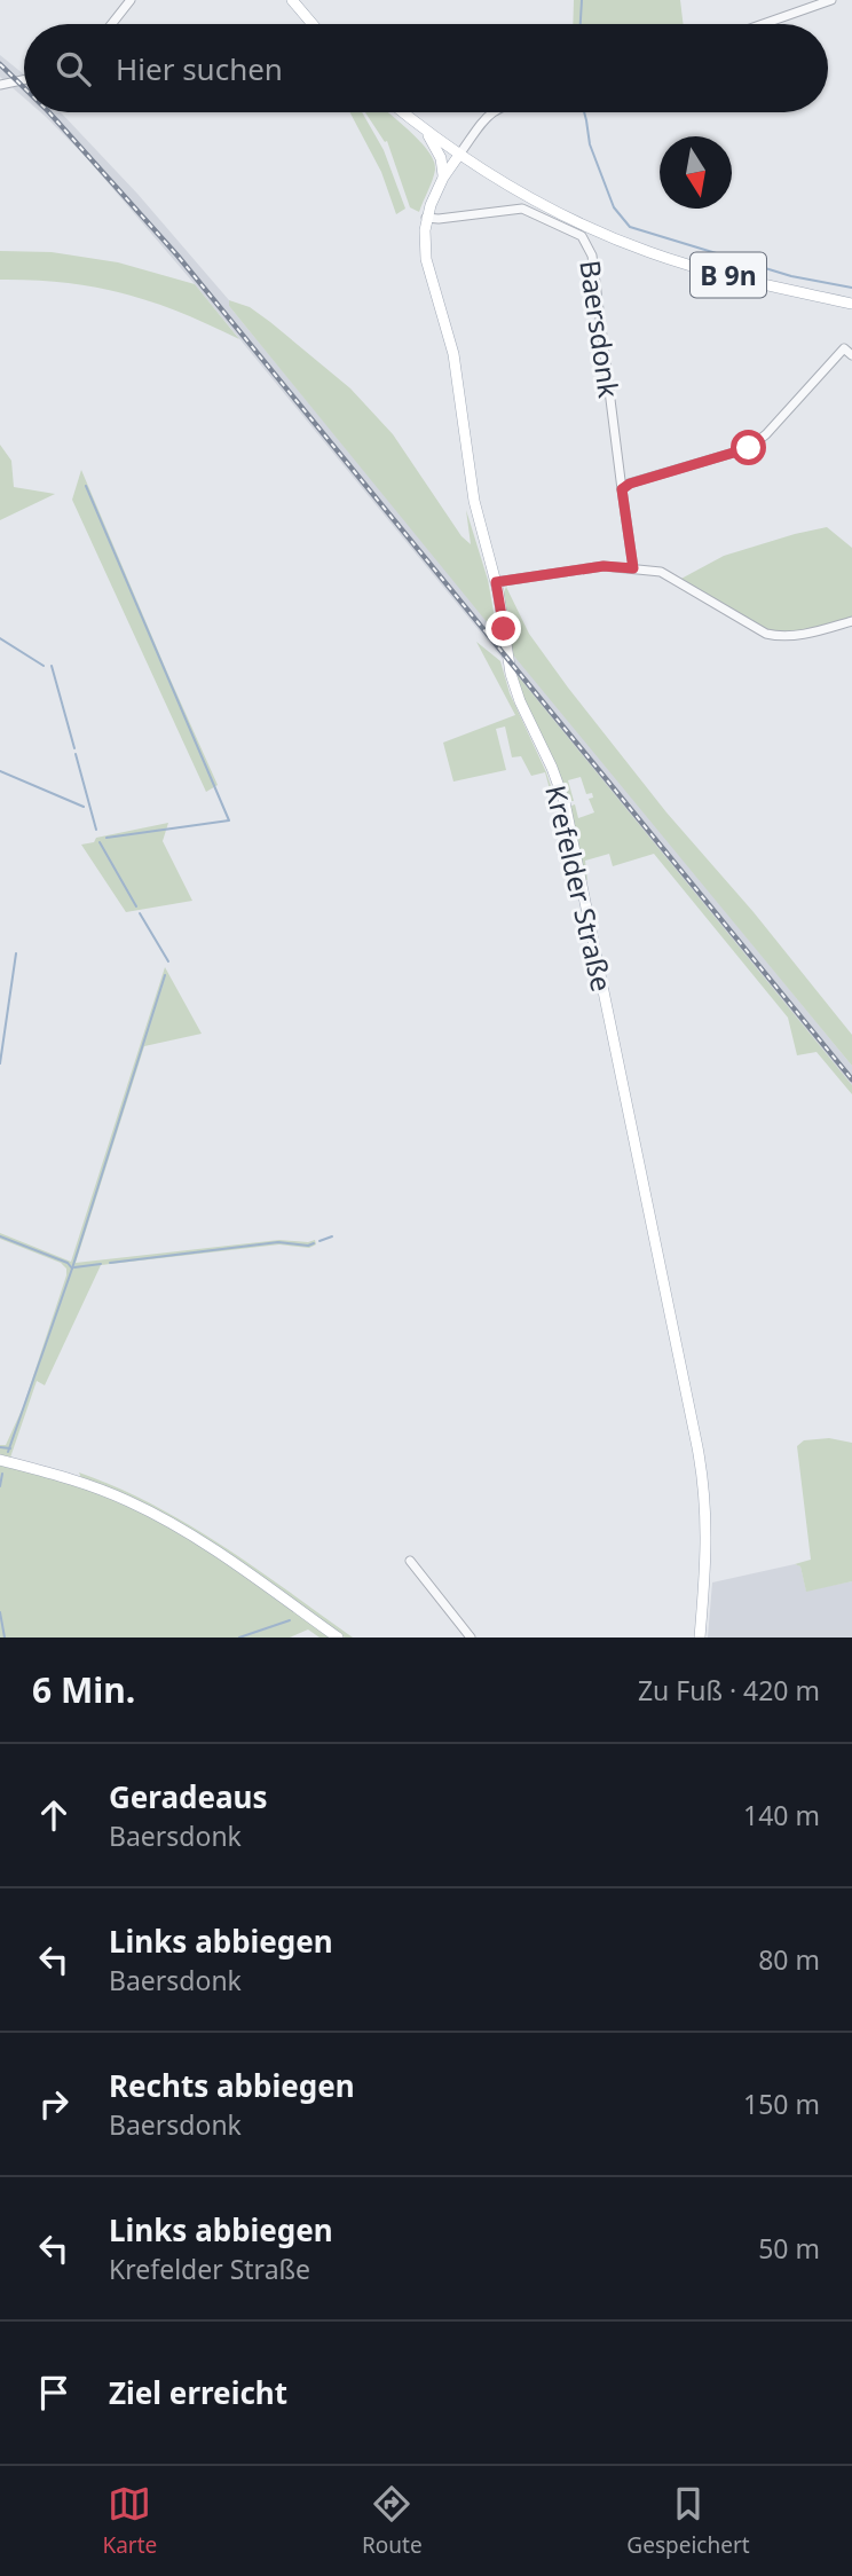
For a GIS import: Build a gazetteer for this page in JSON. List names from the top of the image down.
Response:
{
  "streets": {
    "main road": ["B 9n", "Krefelder Straße"],
    "street": ["Baersdonk"]
  },
  "crossings": [
    ["B 9n", "Krefelder Straße"],
    ["Baersdonk", "Krefelder Straße"]
  ],
  "north": "bottom",
  "page": {
    "search": "Hier suchen",
    "heading": ["6 Min.", "Zu Fuß · 420 m"],
    "list": [
      ["Geradeaus", "Baersdonk", "140 m"],
      ["Links abbiegen", "Baersdonk", "80 m"],
      ["Rechts abbiegen", "Baersdonk", "150 m"],
      ["Links abbiegen", "Krefelder Straße", "50 m"],
      "Ziel erreicht"
    ],
    "nav": ["Karte", "Route", "Gespeichert"]
  }
}
